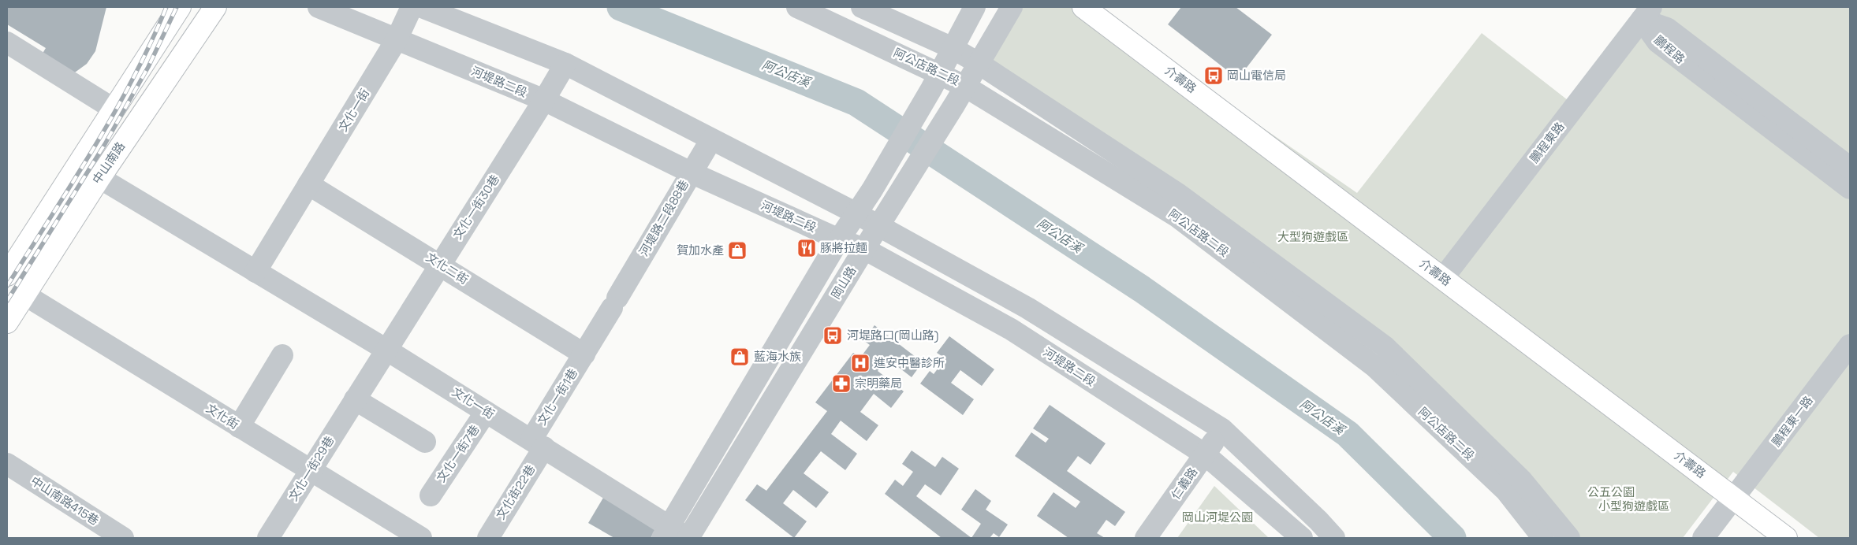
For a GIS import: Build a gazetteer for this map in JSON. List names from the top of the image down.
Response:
{
  "streets": {
    "main road": ["介壽路", "中山南路"],
    "street": [
      "鵬程路",
      "阿公店路二段",
      "河堤路二段",
      "文化一街",
      "鵬程東路",
      "文化一街30巷",
      "河堤路二段88巷",
      "文化二街",
      "岡山路",
      "文化一街1巷",
      "文化街",
      "鵬程東一路",
      "文化一街7巷",
      "文化一街29巷",
      "仁義路",
      "文化街22巷",
      "中山南路415巷"
    ]
  },
  "crossings": [
    ["鵬程路", "鵬程東路"],
    ["阿公店路二段", "岡山路"],
    ["介壽路", "鵬程東路"],
    ["介壽路", "鵬程東一路"],
    ["河堤路二段", "文化一街"],
    ["河堤路二段", "文化一街30巷"],
    ["河堤路二段", "河堤路二段88巷"],
    ["河堤路二段", "岡山路"],
    ["河堤路二段", "仁義路"],
    ["文化一街", "中山南路"],
    ["文化一街", "文化一街30巷"],
    ["文化一街", "文化二街"],
    ["文化一街", "岡山路"],
    ["文化一街", "文化一街1巷"],
    ["文化一街", "文化一街7巷"],
    ["文化一街", "文化一街29巷"],
    ["文化一街", "文化街22巷"],
    ["中山南路", "文化街"],
    ["文化一街30巷", "文化二街"],
    ["文化一街30巷", "文化一街29巷"],
    ["河堤路二段88巷", "文化二街"],
    ["河堤路二段88巷", "文化一街1巷"],
    ["文化二街", "文化一街1巷"],
    ["文化一街1巷", "文化街22巷"],
    ["文化街", "文化一街29巷"]
  ],
  "water": ["阿公店溪"],
  "parks": [
    "大型狗遊戲區",
    "公五公園",
    "小型狗遊戲區",
    "岡山河堤公園"
  ],
  "places": {
    "bus stop": ["岡山電信局", "河堤路口(岡山路)"],
    "restaurant": ["豚將拉麵"],
    "shop": ["賀加水產", "藍海水族"],
    "hospital": ["進安中醫診所"],
    "pharmacy": ["宗明藥局"]
  }
}
